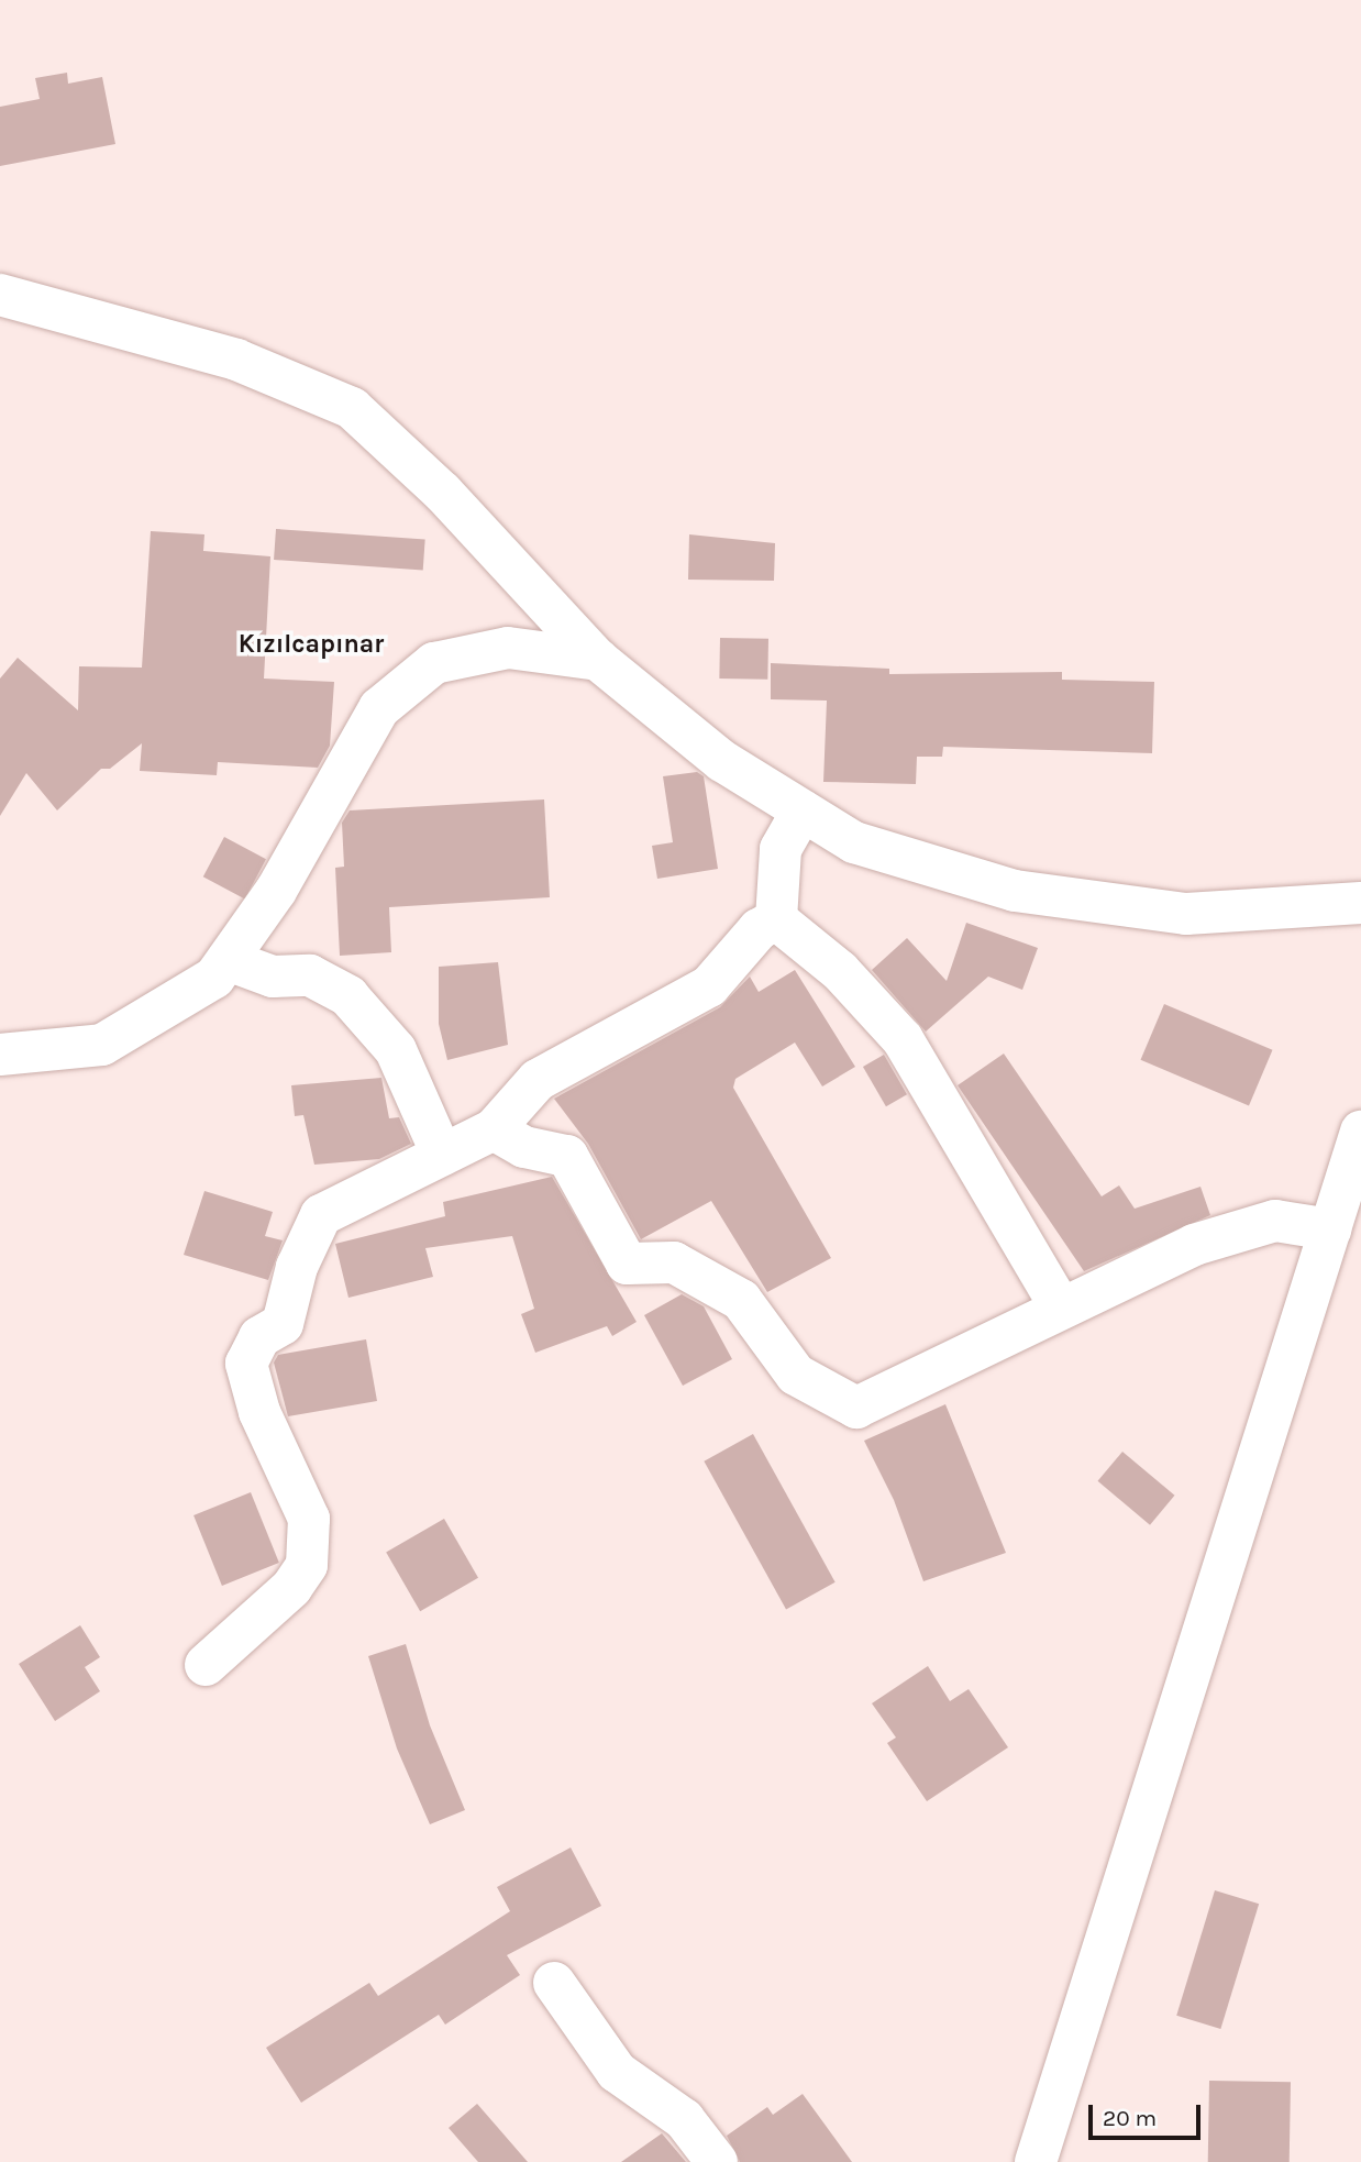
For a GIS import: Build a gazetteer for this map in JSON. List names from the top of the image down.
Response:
{
  "districts": ["Kızılcapınar"],
  "scale_bar": "20 m"
}
